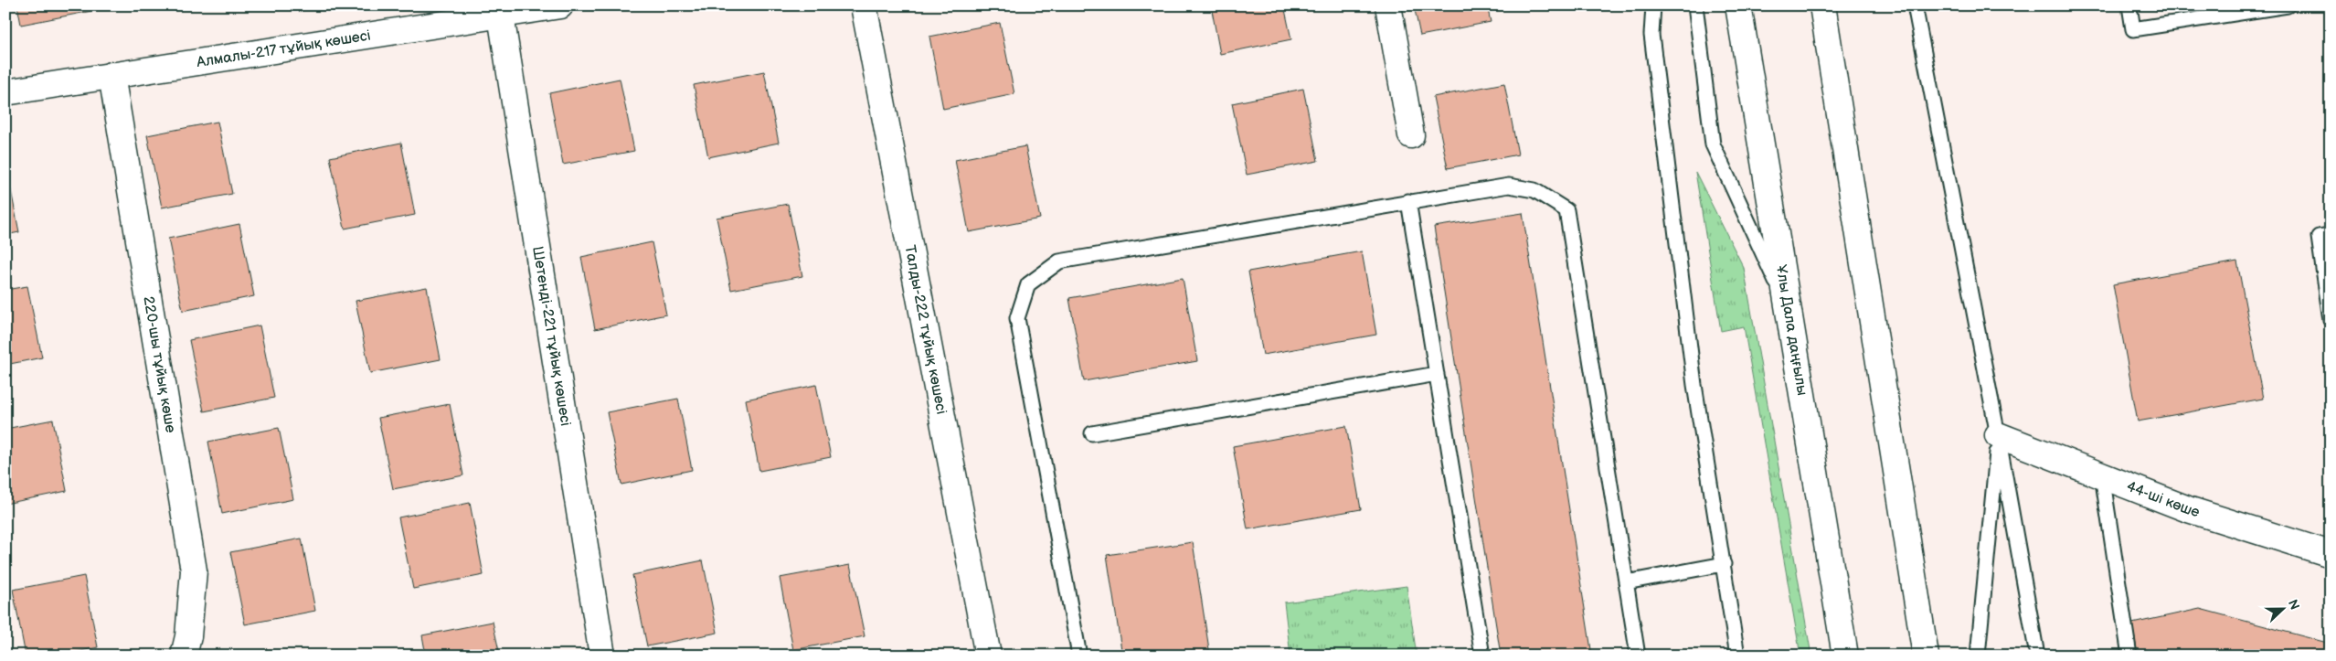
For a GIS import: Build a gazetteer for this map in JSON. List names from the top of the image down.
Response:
{
  "streets": {
    "street": [
      "Алмалы-217 тұйық көшесі",
      "Ұлы Дала даңғылы",
      "Талды-222 тұйық көшесі",
      "Шетенді-221 тұйық көшесі",
      "220-шы тұйық көше",
      "44-ші көше"
    ]
  },
  "crossings": [
    ["Алмалы-217 тұйық көшесі", "Шетенді-221 тұйық көшесі"],
    ["Алмалы-217 тұйық көшесі", "220-шы тұйық көше"]
  ],
  "north": "right"
}
